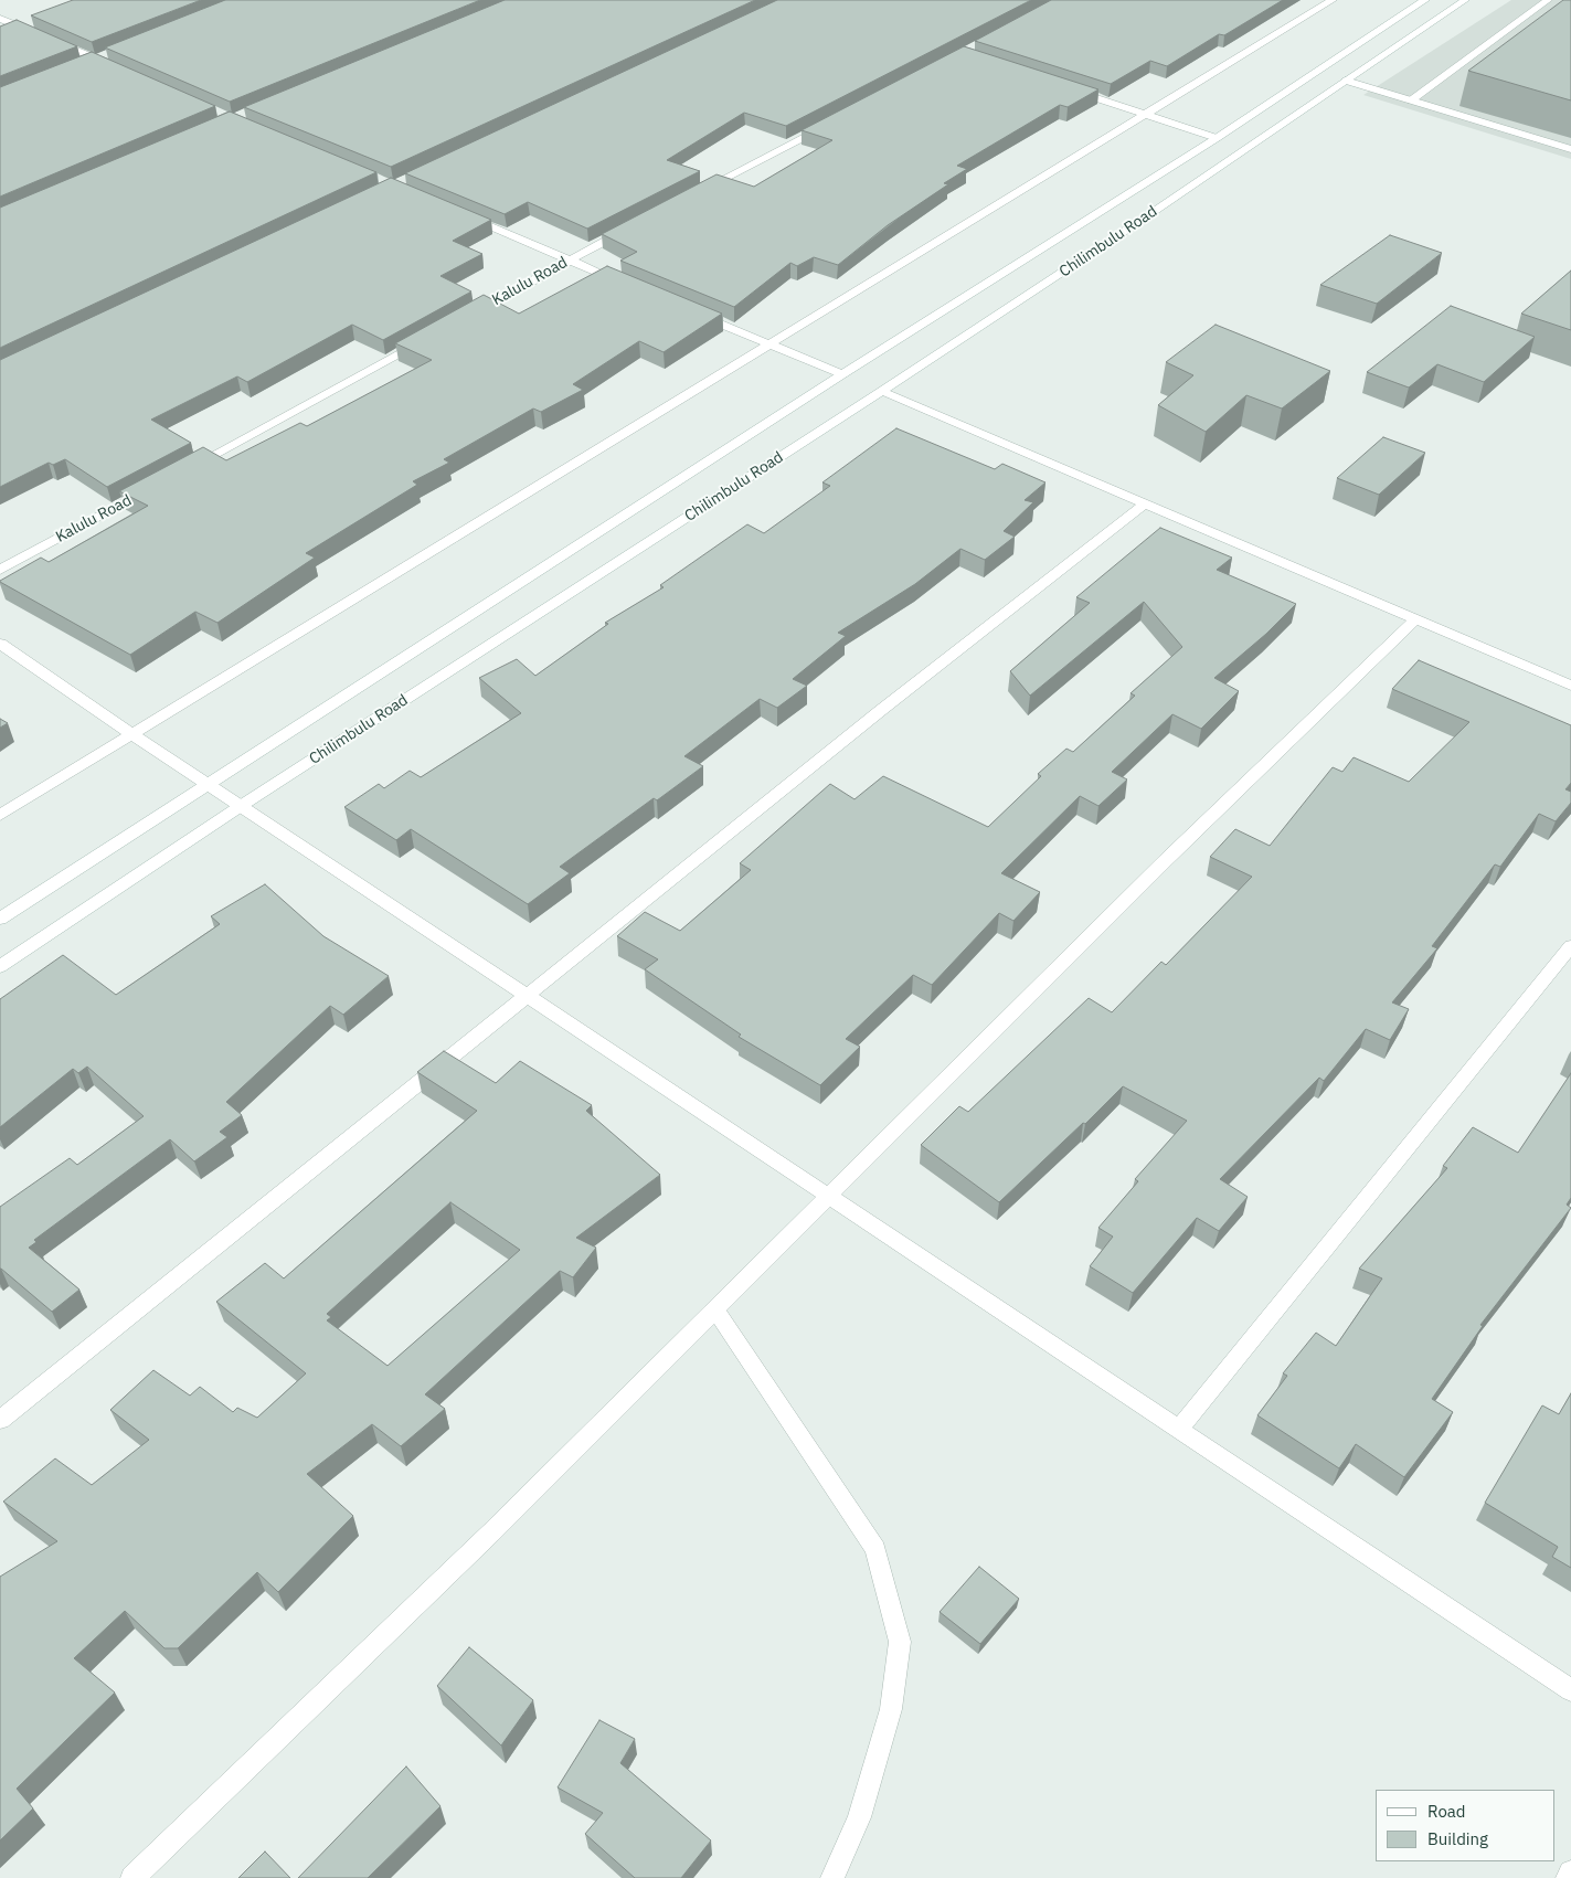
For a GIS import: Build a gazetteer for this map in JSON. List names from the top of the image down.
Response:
{
  "streets": {
    "street": ["Chilimbulu Road", "Kalulu Road"]
  },
  "legend": ["Road", "Building"]
}
